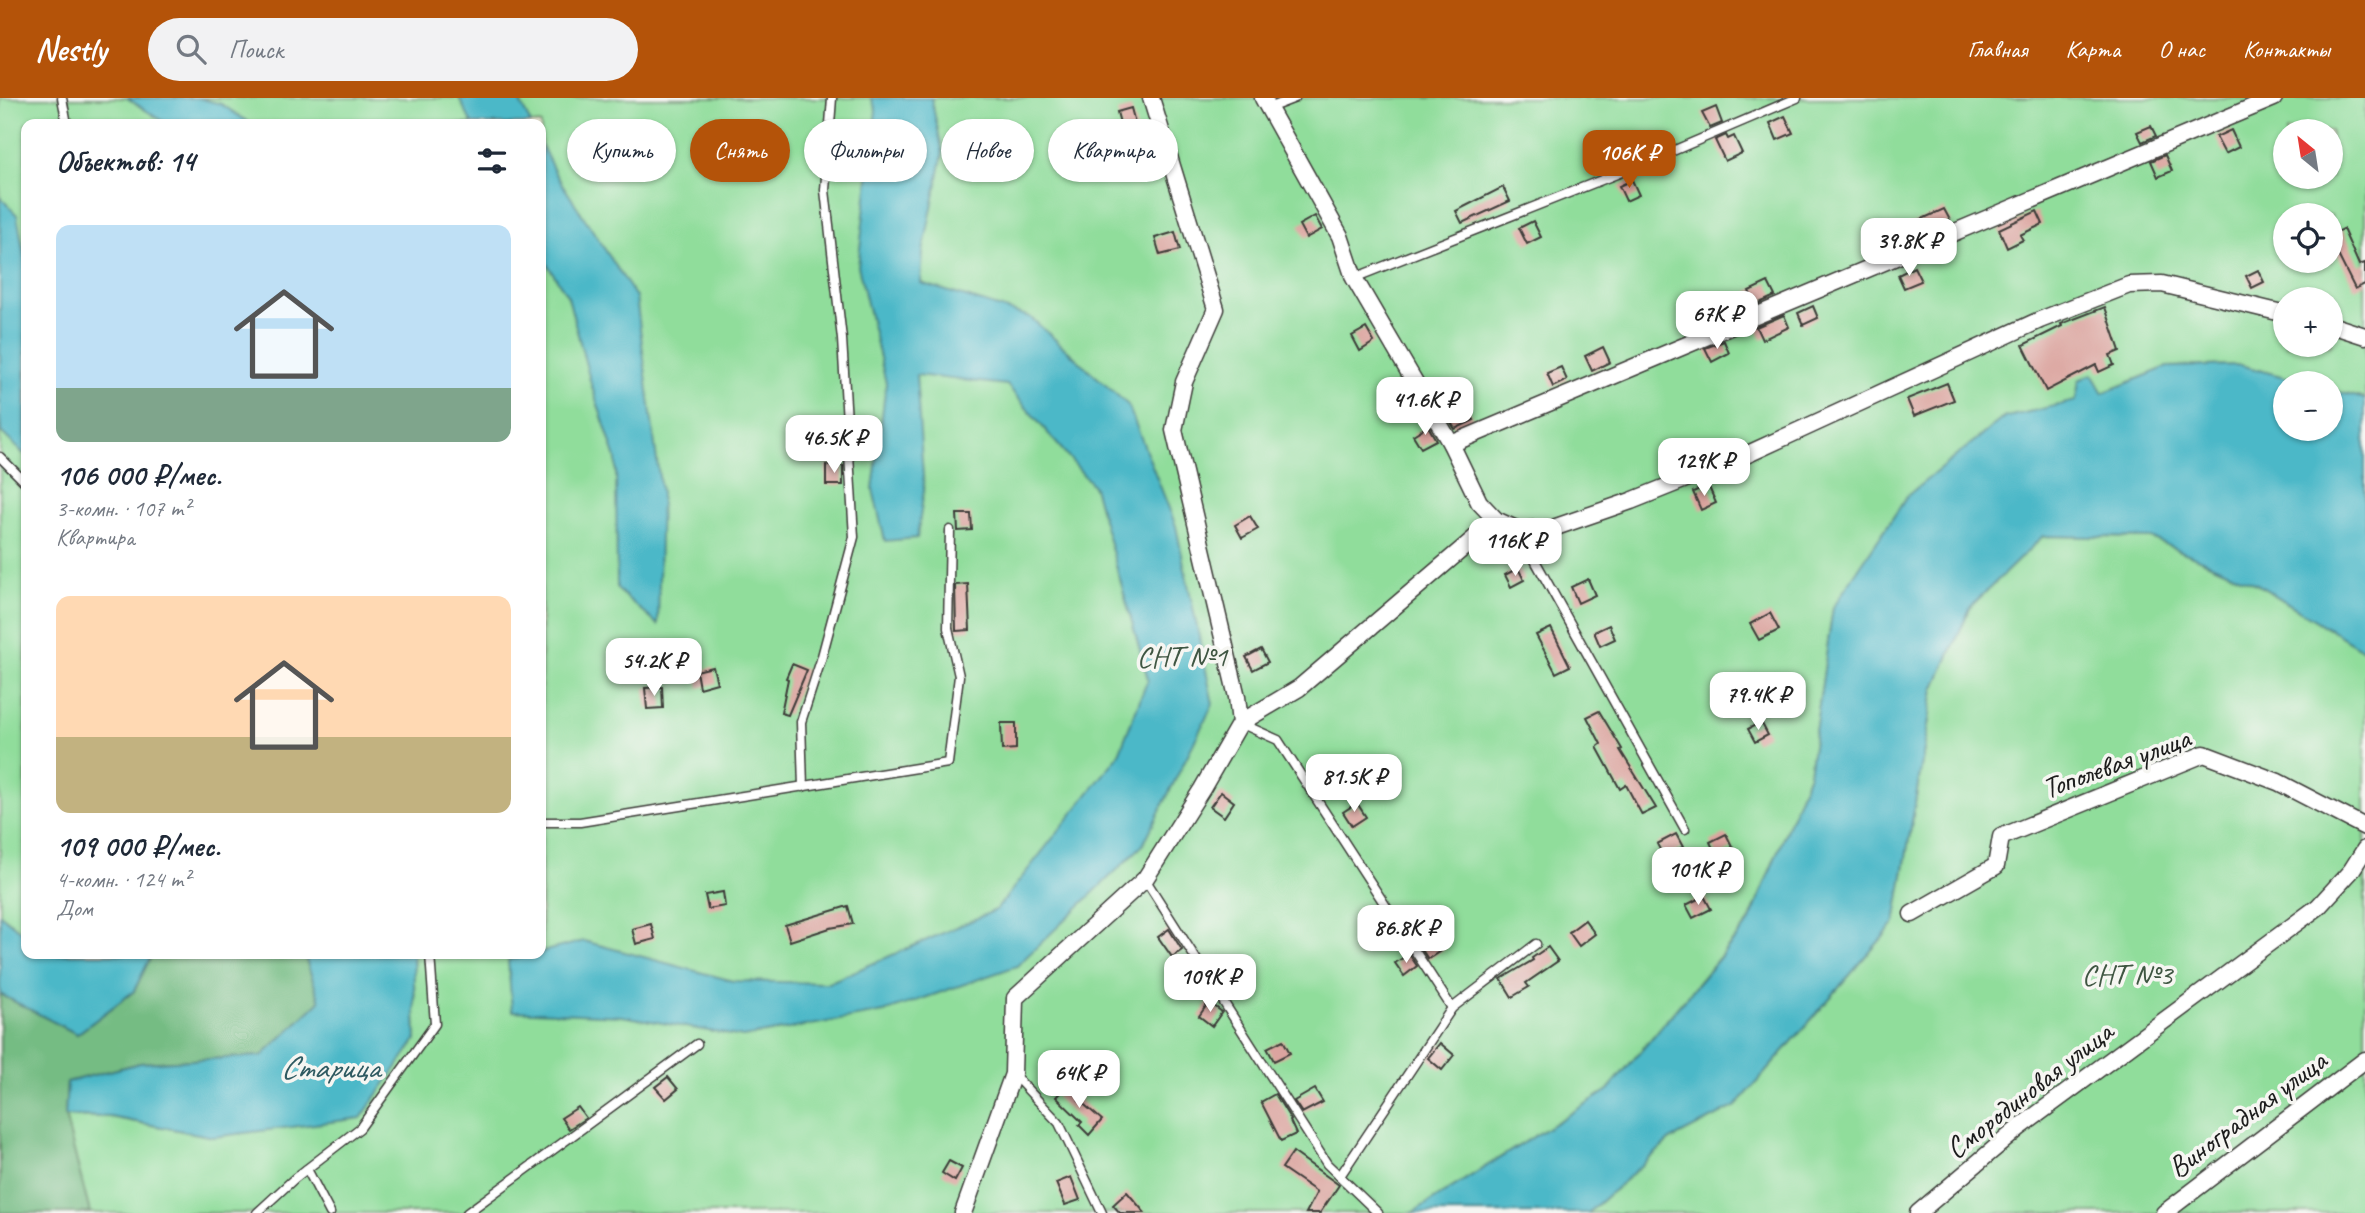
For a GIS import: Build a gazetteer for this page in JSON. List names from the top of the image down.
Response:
{
  "streets": {
    "street": ["Тополевая улица", "Смородиновая улица", "Виноградная улица"]
  },
  "water": ["Старица"],
  "parks": ["СНТ №1", "СНТ №3"],
  "north": "top left",
  "page": {
    "header": "Nestly",
    "search": "Поиск",
    "nav": [
      "Главная",
      "Карта",
      "О нас",
      "Контакты"
    ],
    "map_buttons": ["+", "−"],
    "chip": [
      "Купить",
      "Снять",
      "Фильтры",
      "Новое",
      "Квартира"
    ],
    "heading": "Объектов: 14",
    "price": [
      "106K ₽",
      "39.8K ₽",
      "67K ₽",
      "41.6K ₽",
      "46.5K ₽",
      "129K ₽",
      "116K ₽",
      "54.2K ₽",
      "79.4K ₽",
      "81.5K ₽",
      "101K ₽",
      "86.8K ₽",
      "109K ₽",
      "64K ₽"
    ],
    "list": [
      {
        "name": "106 000 ₽/мес.",
        "note": "3-комн. · 107 m² · Квартира"
      },
      {
        "name": "109 000 ₽/мес.",
        "note": "4-комн. · 124 m² · Дом"
      }
    ]
  }
}
